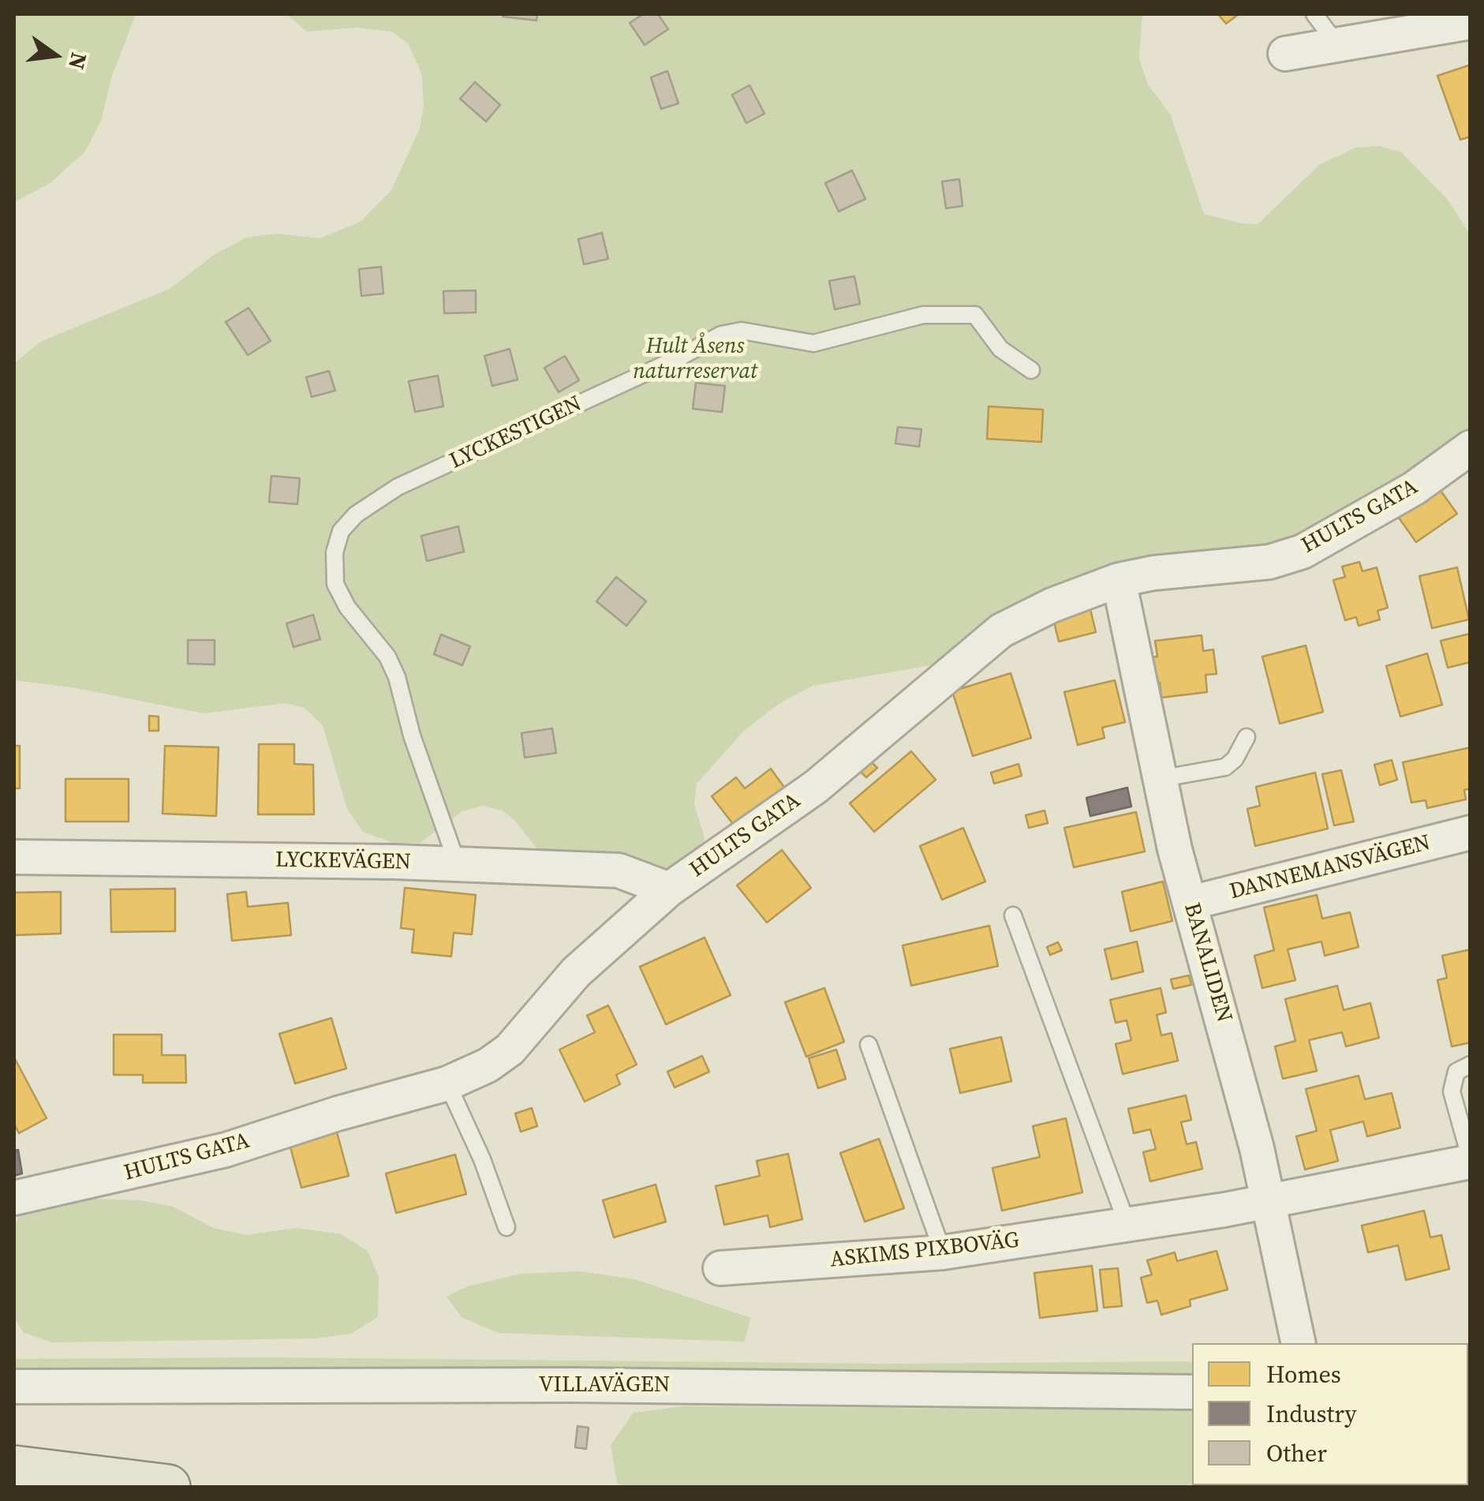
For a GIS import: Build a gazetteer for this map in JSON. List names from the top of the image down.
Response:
{
  "streets": {
    "street": [
      "HULTS GATA",
      "LYCKEVÄGEN",
      "DANNEMANSVÄGEN",
      "BANALIDEN",
      "ASKIMS PIXBOVÄG",
      "VILLAVÄGEN"
    ],
    "lane": ["LYCKESTIGEN"]
  },
  "crossings": [
    ["LYCKESTIGEN", "LYCKEVÄGEN"],
    ["HULTS GATA", "LYCKEVÄGEN"],
    ["HULTS GATA", "BANALIDEN"],
    ["DANNEMANSVÄGEN", "BANALIDEN"],
    ["BANALIDEN", "ASKIMS PIXBOVÄG"]
  ],
  "parks": ["Hult Åsens naturreservat"],
  "legend": ["Homes", "Industry", "Other"],
  "north": "right"
}
